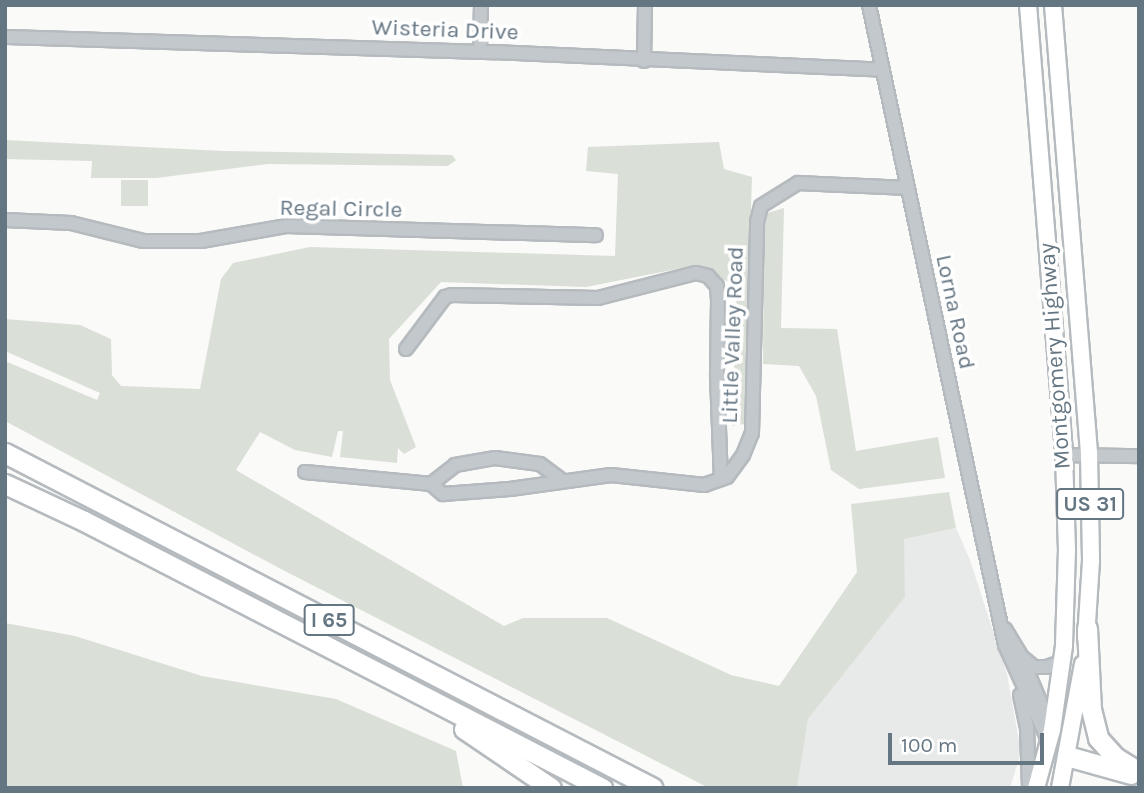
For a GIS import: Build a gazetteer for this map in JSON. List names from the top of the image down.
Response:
{
  "streets": {
    "highway": ["I 65"],
    "main road": ["Montgomery Highway", "US 31"],
    "street": [
      "Wisteria Drive",
      "Regal Circle",
      "Lorna Road",
      "Little Valley Road"
    ]
  },
  "crossings": [
    ["Wisteria Drive", "Lorna Road"],
    ["Lorna Road", "Little Valley Road"],
    ["Lorna Road", "Montgomery Highway"]
  ],
  "scale_bar": "100 m"
}
